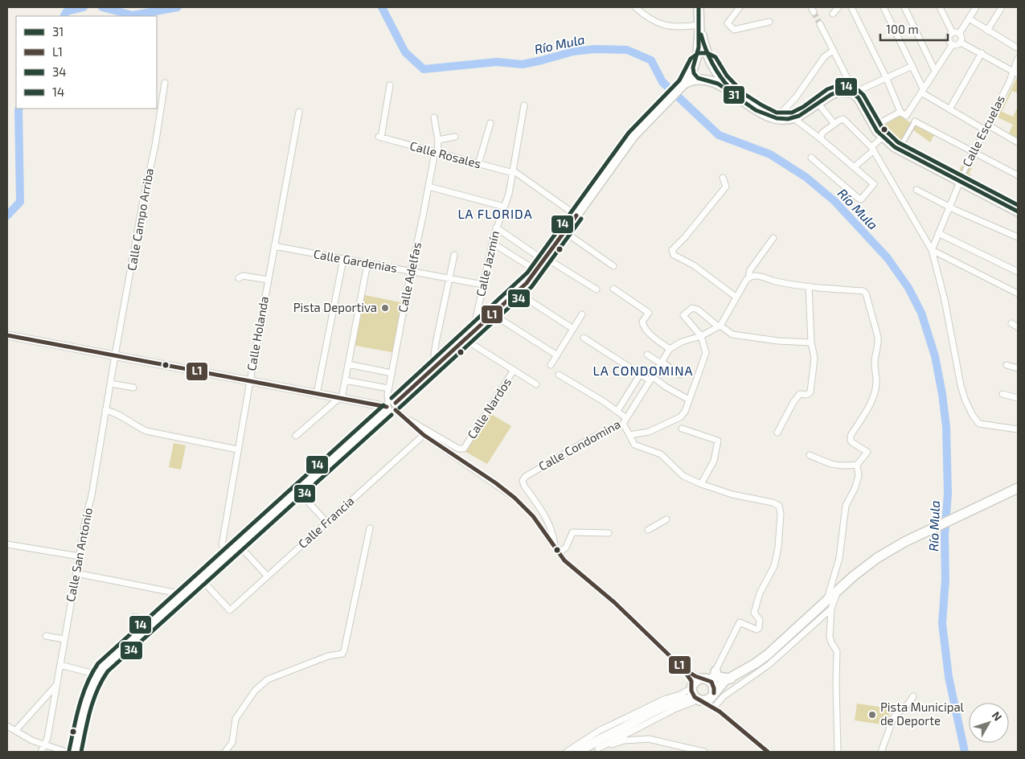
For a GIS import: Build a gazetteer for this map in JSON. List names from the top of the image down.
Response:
{
  "streets": {
    "street": [
      "Calle Escuelas",
      "Calle Rosales",
      "Calle Campo Arriba",
      "Calle Gardenias",
      "Calle Jazmín",
      "Calle Adelfas",
      "Calle Holanda",
      "Calle Nardos",
      "Calle Condomina",
      "Calle Francia",
      "Calle San Antonio"
    ]
  },
  "crossings": [
    ["Calle Rosales", "Calle Jazmín"],
    ["Calle Rosales", "Calle Adelfas"],
    ["Calle Campo Arriba", "Calle San Antonio"],
    ["Calle Gardenias", "Calle Jazmín"],
    ["Calle Gardenias", "Calle Adelfas"],
    ["Calle Gardenias", "Calle Holanda"],
    ["Calle Adelfas", "Calle Nardos"]
  ],
  "districts": ["LA FLORIDA", "LA CONDOMINA"],
  "water": ["Río Mula"],
  "places": ["Pista Deportiva", "Pista Municipal de Deporte"],
  "lines": [
    "transit line 31",
    "transit line 14",
    "transit line L1",
    "transit line 34"
  ],
  "legend": [
    "31",
    "L1",
    "34",
    "14"
  ],
  "scale_bar": "100 m",
  "north": "top right"
}
